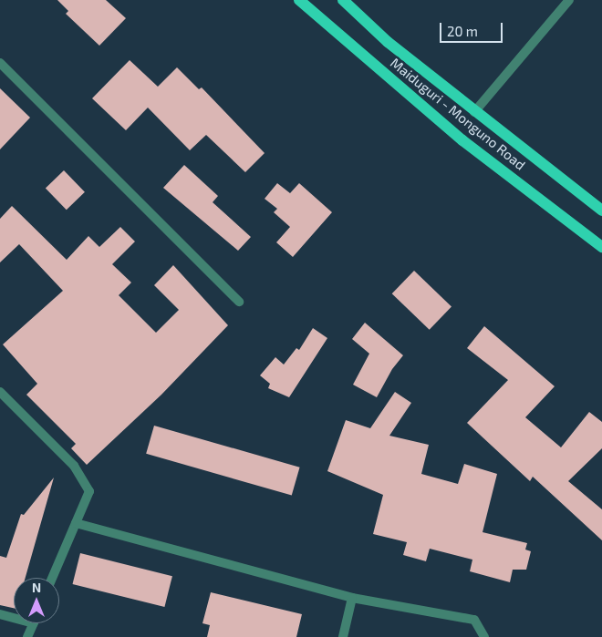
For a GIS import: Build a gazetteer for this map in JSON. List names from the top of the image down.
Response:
{
  "streets": {
    "main road": ["Maiduguri - Monguno Road"]
  },
  "scale_bar": "20 m",
  "north": "top"
}
